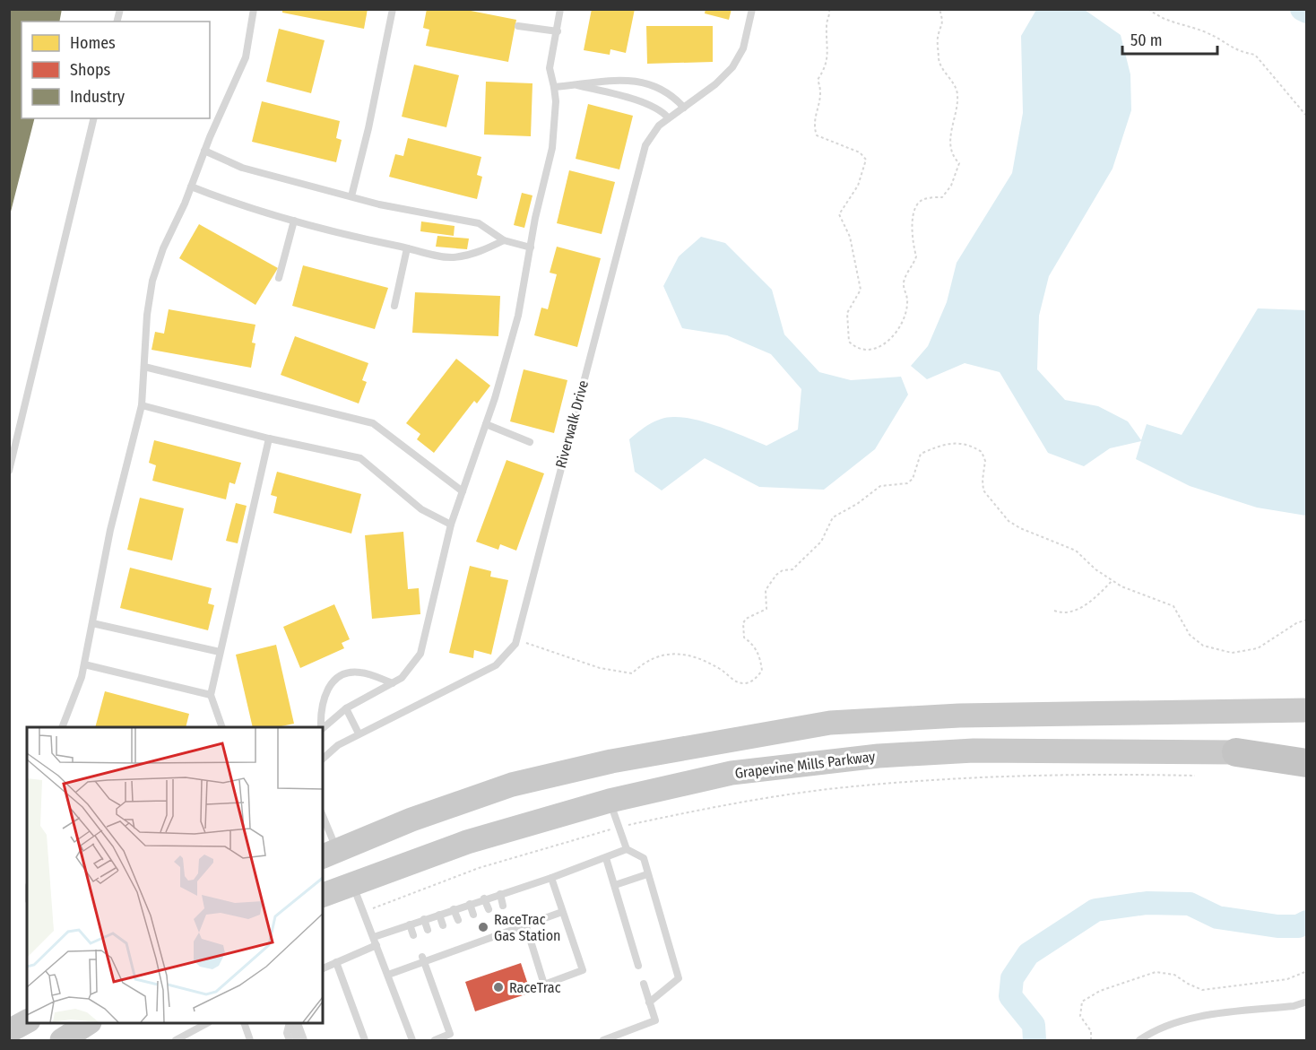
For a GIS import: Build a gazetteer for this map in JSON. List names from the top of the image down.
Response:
{
  "streets": {
    "highway": ["Grapevine Mills Parkway"],
    "lane": ["Riverwalk Drive"]
  },
  "places": ["RaceTrac Gas Station", "RaceTrac"],
  "legend": ["Homes", "Shops", "Industry"],
  "scale_bar": "50 m"
}
